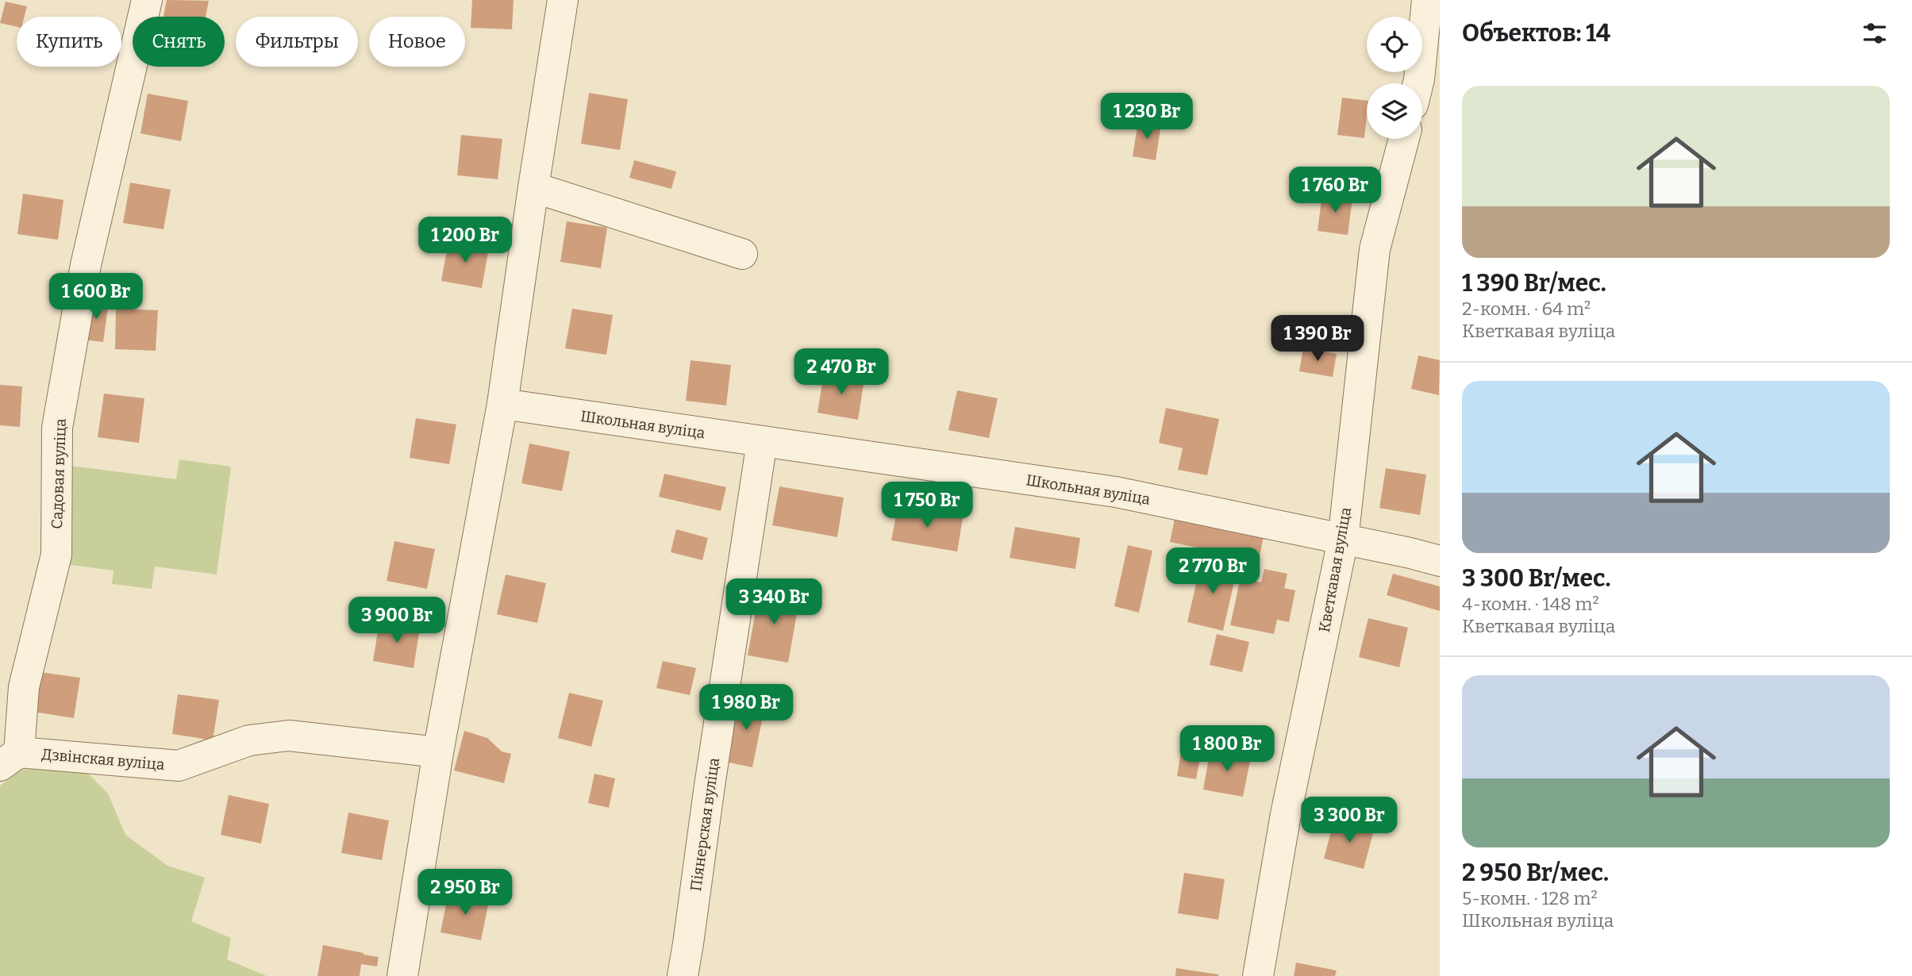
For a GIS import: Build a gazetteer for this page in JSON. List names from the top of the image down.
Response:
{
  "streets": {
    "street": [
      "Школьная вуліца",
      "Садовая вуліца",
      "Кветкавая вуліца",
      "Дзвінская вуліца",
      "Піянерская вуліца"
    ]
  },
  "crossings": [
    ["Школьная вуліца", "Кветкавая вуліца"],
    ["Школьная вуліца", "Піянерская вуліца"],
    ["Садовая вуліца", "Дзвінская вуліца"]
  ],
  "page": {
    "heading": "Объектов: 14",
    "chip": [
      "Купить",
      "Снять",
      "Фильтры",
      "Новое"
    ],
    "list": [
      {
        "name": "1 390 Br/мес.",
        "note": "2-комн. · 64 m² · Кветкавая вуліца"
      },
      {
        "name": "3 300 Br/мес.",
        "note": "4-комн. · 148 m² · Кветкавая вуліца"
      },
      {
        "name": "2 950 Br/мес.",
        "note": "5-комн. · 128 m² · Школьная вуліца"
      }
    ],
    "price": [
      "1 230 Br",
      "1 760 Br",
      "1 200 Br",
      "1 600 Br",
      "1 390 Br",
      "2 470 Br",
      "1 750 Br",
      "2 770 Br",
      "3 340 Br",
      "3 900 Br",
      "1 980 Br",
      "1 800 Br",
      "3 300 Br",
      "2 950 Br"
    ]
  }
}
